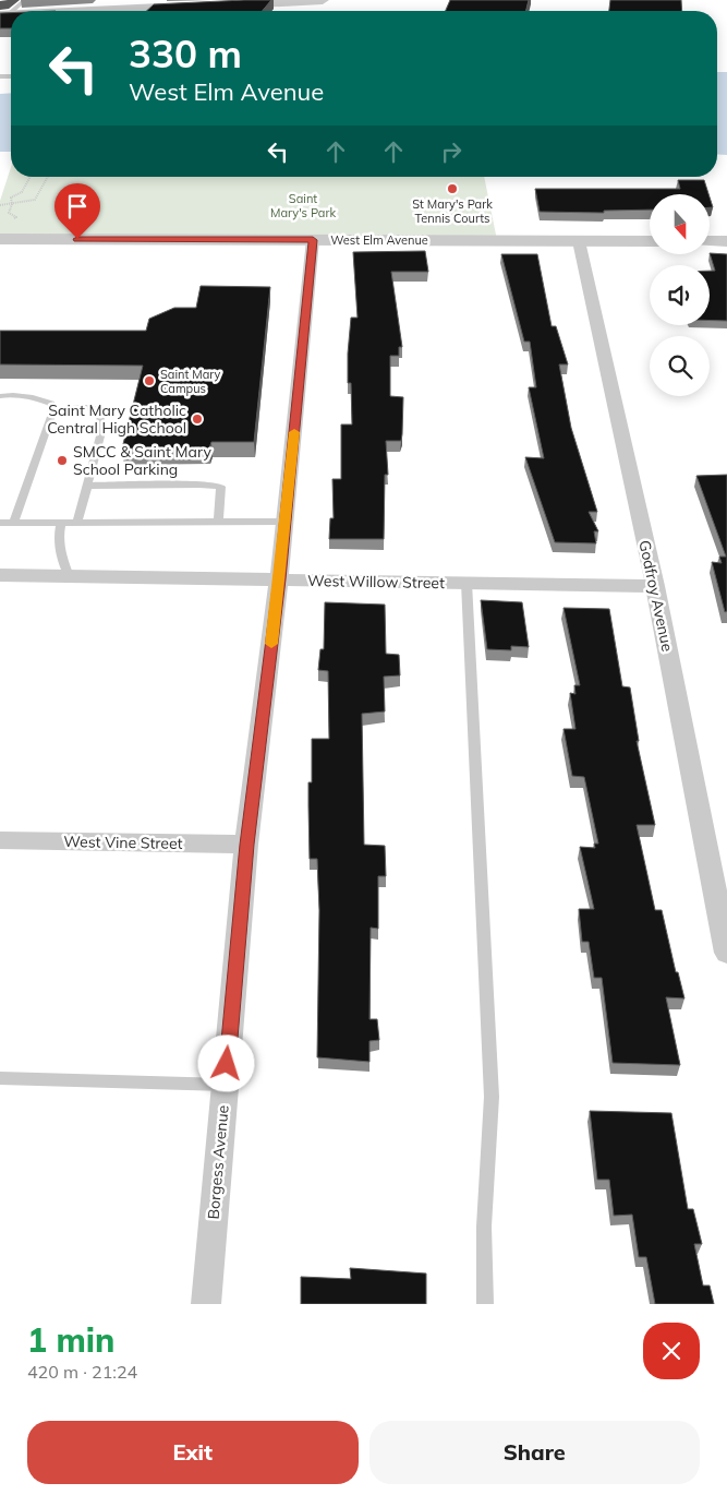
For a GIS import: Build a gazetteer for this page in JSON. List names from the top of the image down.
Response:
{
  "streets": {
    "street": [
      "West Elm Avenue",
      "West Willow Street",
      "Godfroy Avenue",
      "West Vine Street",
      "Borgess Avenue"
    ]
  },
  "crossings": [
    ["West Elm Avenue", "Godfroy Avenue"],
    ["West Elm Avenue", "Borgess Avenue"],
    ["West Willow Street", "Godfroy Avenue"],
    ["West Willow Street", "Borgess Avenue"],
    ["West Vine Street", "Borgess Avenue"]
  ],
  "parks": ["Saint Mary's Park"],
  "places": [
    "St Mary's Park Tennis Courts",
    "Saint Mary Campus",
    "Saint Mary Catholic Central High School",
    "SMCC & Saint Mary School Parking"
  ],
  "north": "bottom",
  "page": {
    "turn": ["330 m", "West Elm Avenue"],
    "heading": ["1 min", "420 m · 21:24"],
    "buttons": ["Exit", "Share"]
  }
}
